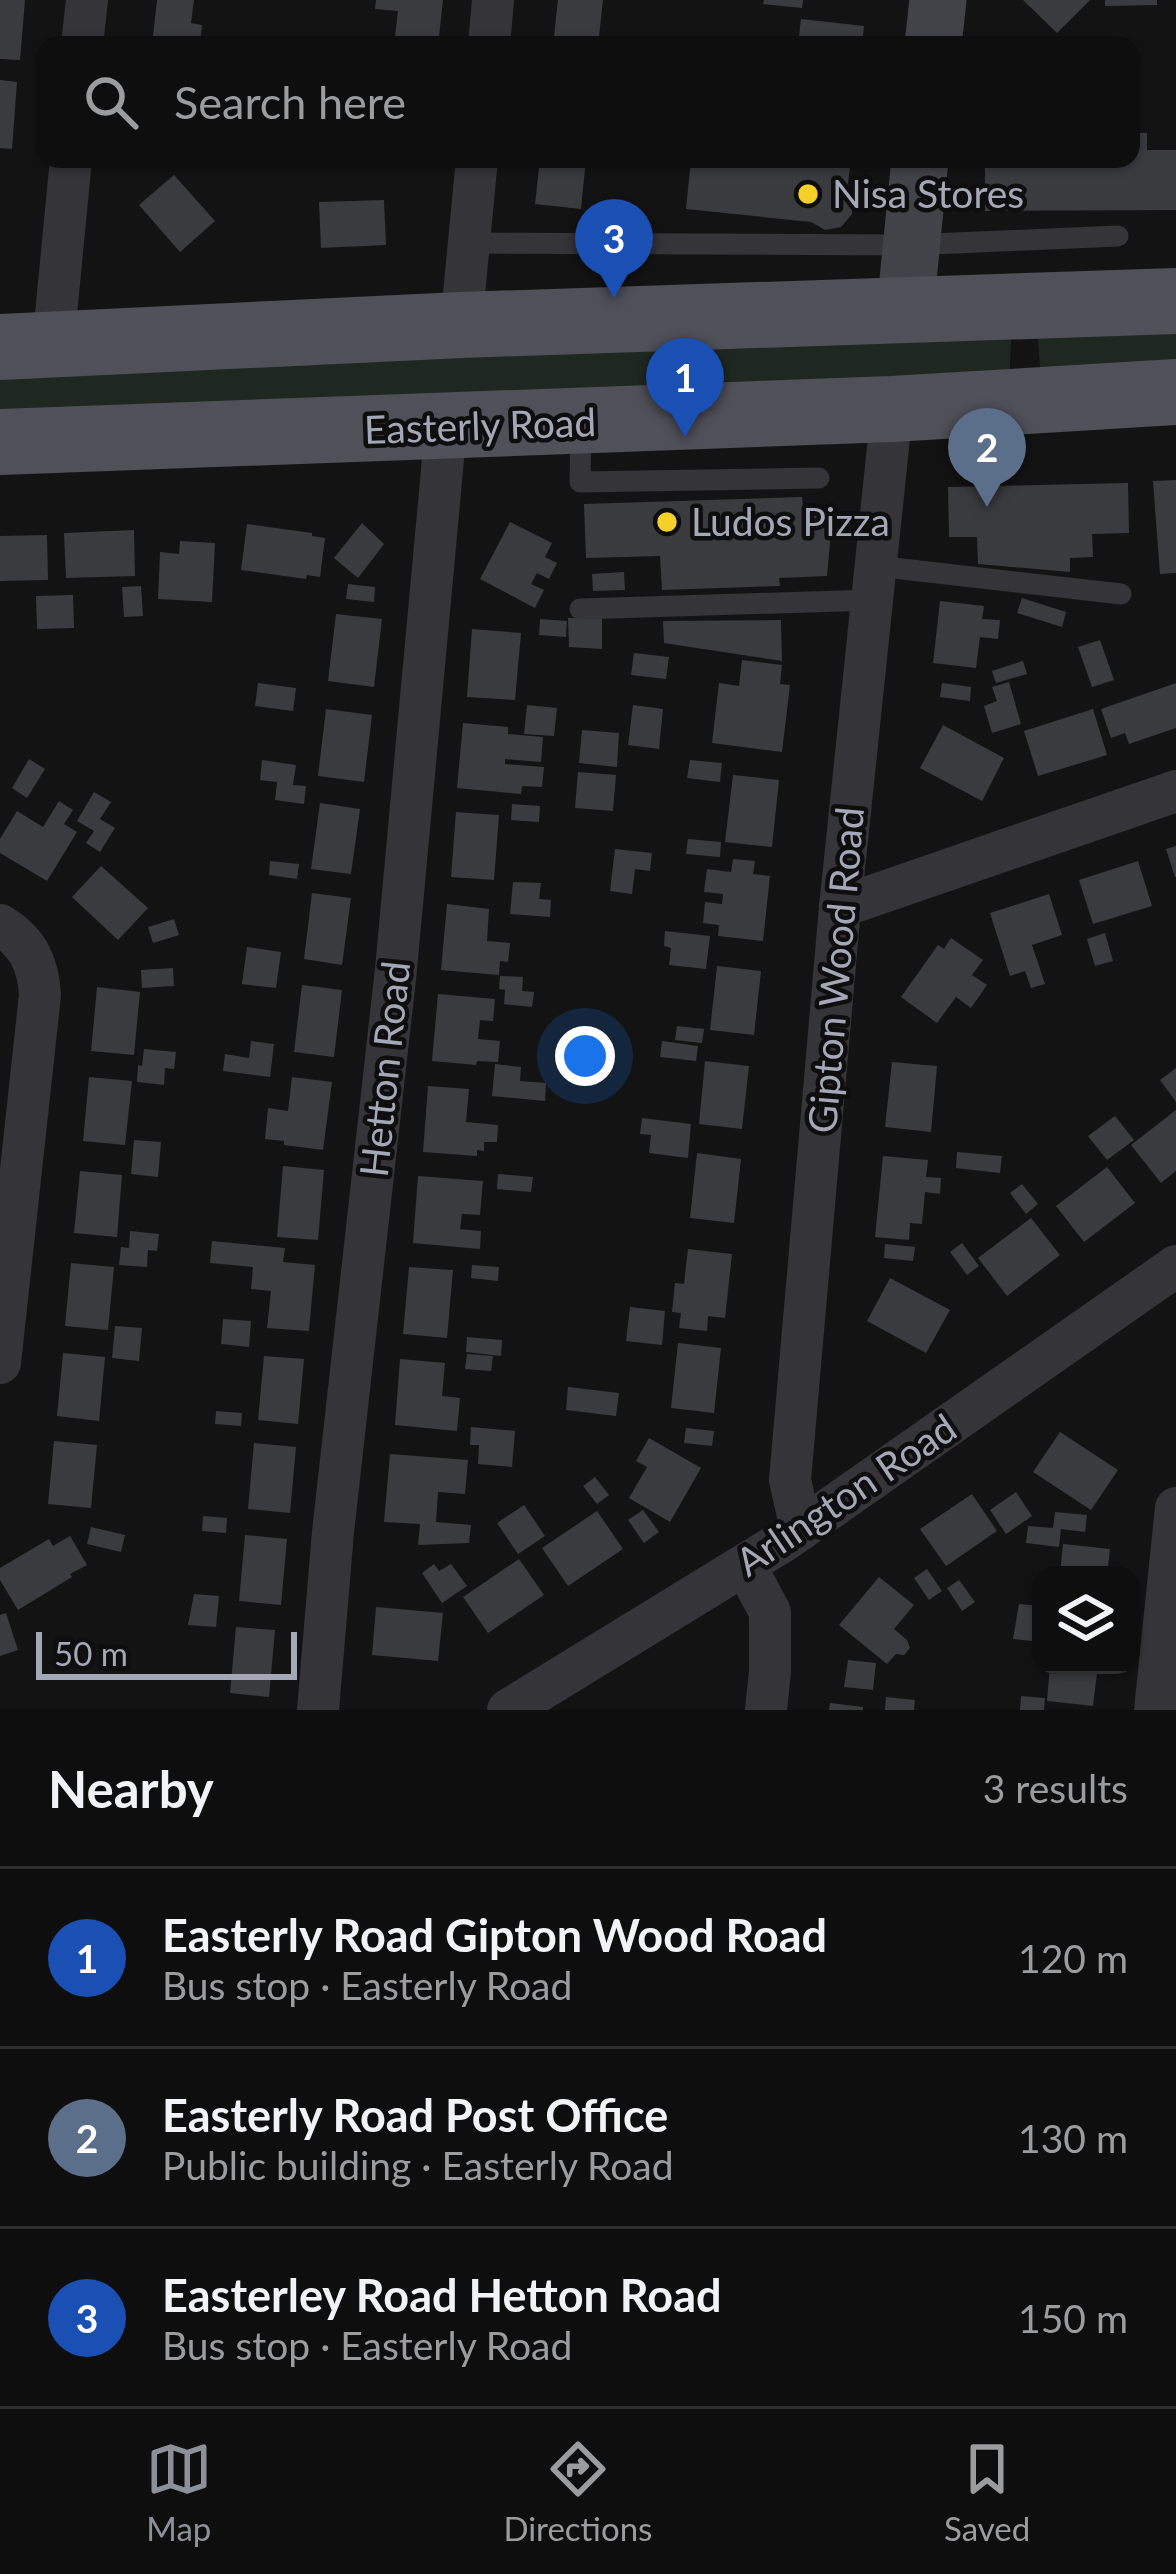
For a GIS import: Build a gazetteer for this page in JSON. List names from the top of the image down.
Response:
{
  "streets": {
    "main road": ["Easterly Road"],
    "street": ["Gipton Wood Road", "Hetton Road", "Arlington Road"]
  },
  "crossings": [
    ["Easterly Road", "Gipton Wood Road"],
    ["Easterly Road", "Hetton Road"],
    ["Gipton Wood Road", "Arlington Road"]
  ],
  "places": ["Nisa Stores", "Ludos Pizza"],
  "scale_bar": "50 m",
  "page": {
    "search": "Search here",
    "pins": ["3", "1", "2"],
    "scale": "50 m",
    "heading": ["Nearby", "3 results"],
    "list": [
      {
        "mark": "1",
        "name": "Easterly Road Gipton Wood Road",
        "note": "Bus stop · Easterly Road",
        "value": "120 m"
      },
      {
        "mark": "2",
        "name": "Easterly Road Post Office",
        "note": "Public building · Easterly Road",
        "value": "130 m"
      },
      {
        "mark": "3",
        "name": "Easterley Road Hetton Road",
        "note": "Bus stop · Easterly Road",
        "value": "150 m"
      }
    ],
    "nav": ["Map", "Directions", "Saved"]
  }
}
